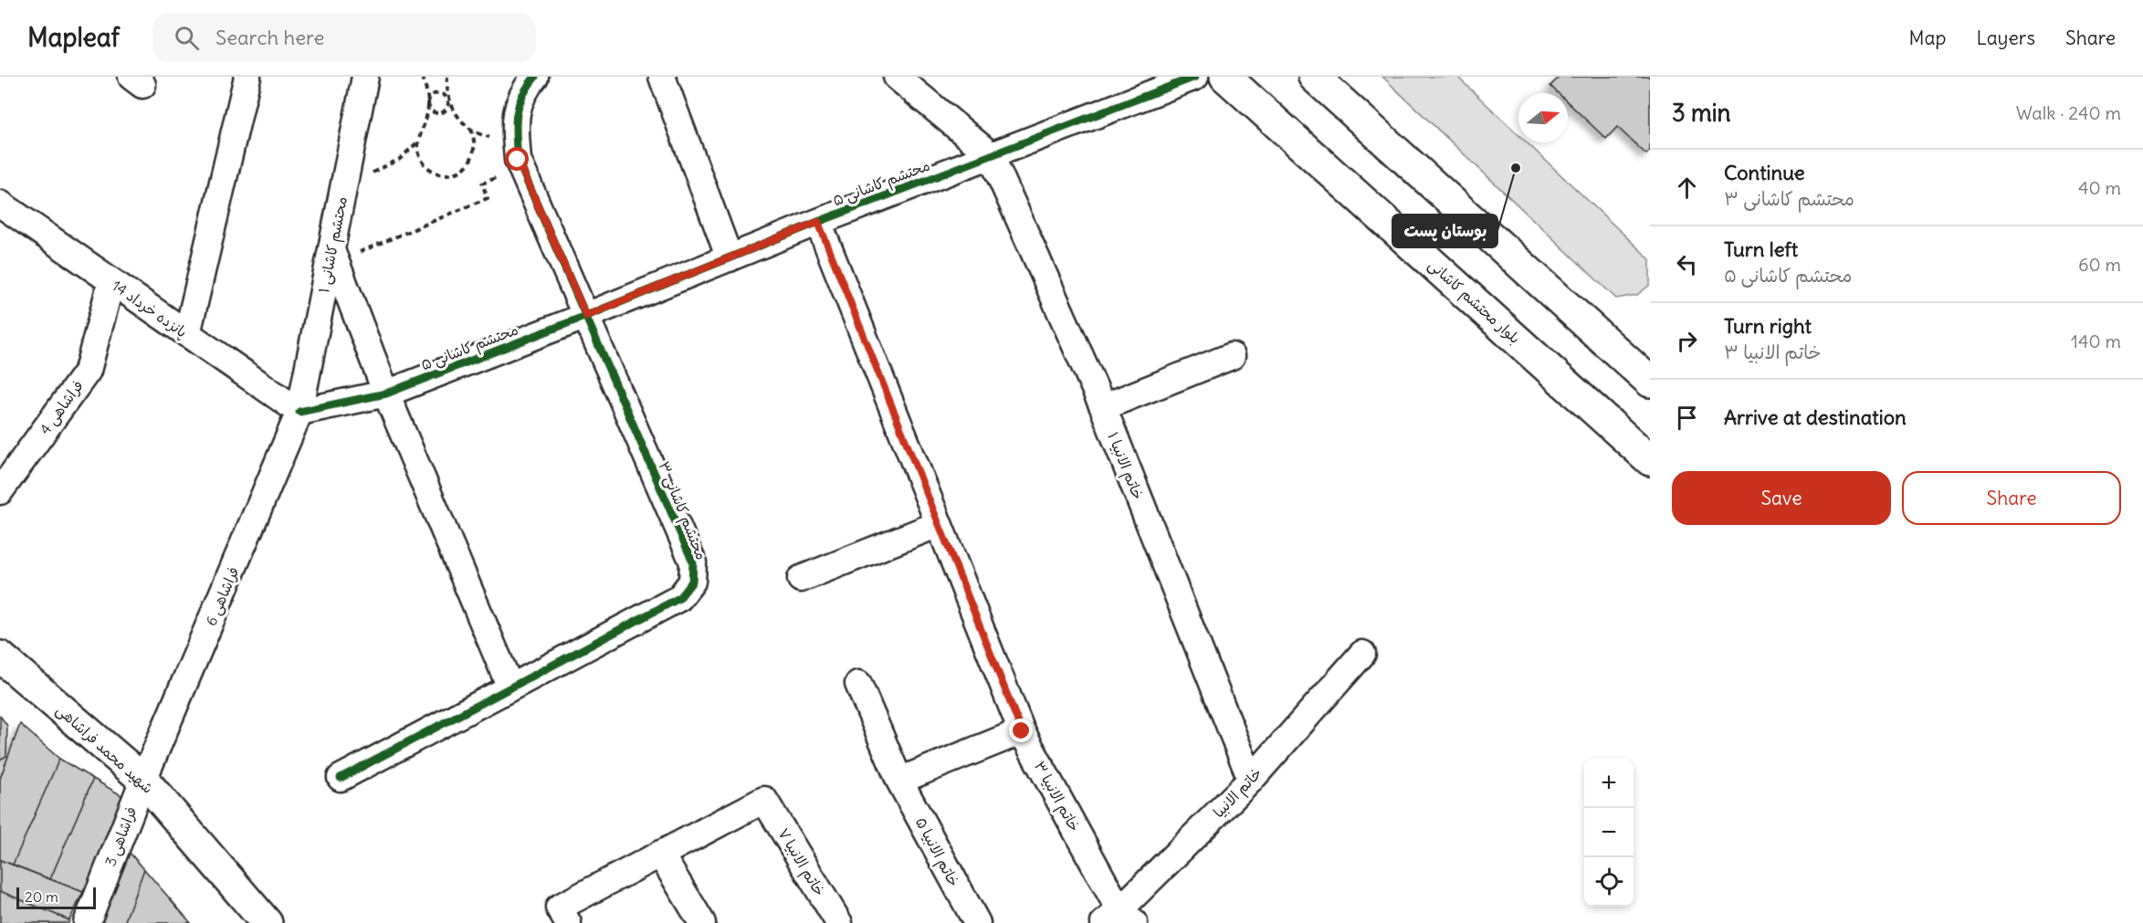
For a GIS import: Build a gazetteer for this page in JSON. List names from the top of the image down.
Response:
{
  "streets": {
    "main road": ["بلوار محتشم کاشانی", "شهید محمد فراشاهی"],
    "street": [
      "محتشم کاشانی ۵",
      "محتشم کاشانی ۱",
      "پانزده خرداد 14",
      "فراشاهی 4",
      "خاتم الانبیا ۱",
      "محتشم کاشانی ۳",
      "فراشاهی 6",
      "خاتم الانبیا",
      "خاتم الانبیا ۳",
      "فراشاهی 3",
      "خاتم الانبیا ۵",
      "خاتم الانبیا ۷"
    ]
  },
  "crossings": [
    ["محتشم کاشانی ۵", "محتشم کاشانی ۱"],
    ["محتشم کاشانی ۵", "پانزده خرداد 14"],
    ["محتشم کاشانی ۵", "خاتم الانبیا ۱"],
    ["محتشم کاشانی ۵", "محتشم کاشانی ۳"],
    ["محتشم کاشانی ۵", "فراشاهی 6"],
    ["محتشم کاشانی ۵", "خاتم الانبیا ۳"],
    ["محتشم کاشانی ۱", "پانزده خرداد 14"],
    ["محتشم کاشانی ۱", "فراشاهی 6"],
    ["پانزده خرداد 14", "فراشاهی 4"],
    ["پانزده خرداد 14", "فراشاهی 6"],
    ["خاتم الانبیا ۱", "خاتم الانبیا"],
    ["فراشاهی 6", "شهید محمد فراشاهی"],
    ["فراشاهی 6", "فراشاهی 3"],
    ["شهید محمد فراشاهی", "فراشاهی 3"],
    ["خاتم الانبیا", "خاتم الانبیا ۳"]
  ],
  "places": ["بوستان پست"],
  "scale_bar": "20 m",
  "north": "right",
  "page": {
    "header": "Mapleaf",
    "search": "Search here",
    "nav": ["Map", "Layers", "Share"],
    "heading": ["3 min", "Walk · 240 m"],
    "list": [
      ["Continue", "محتشم کاشانی ۳", "40 m"],
      ["Turn left", "محتشم کاشانی ۵", "60 m"],
      ["Turn right", "خاتم الانبیا ۳", "140 m"],
      "Arrive at destination"
    ],
    "buttons": ["Save", "Share"],
    "map_buttons": ["+", "−"],
    "scale": "20 m"
  }
}
